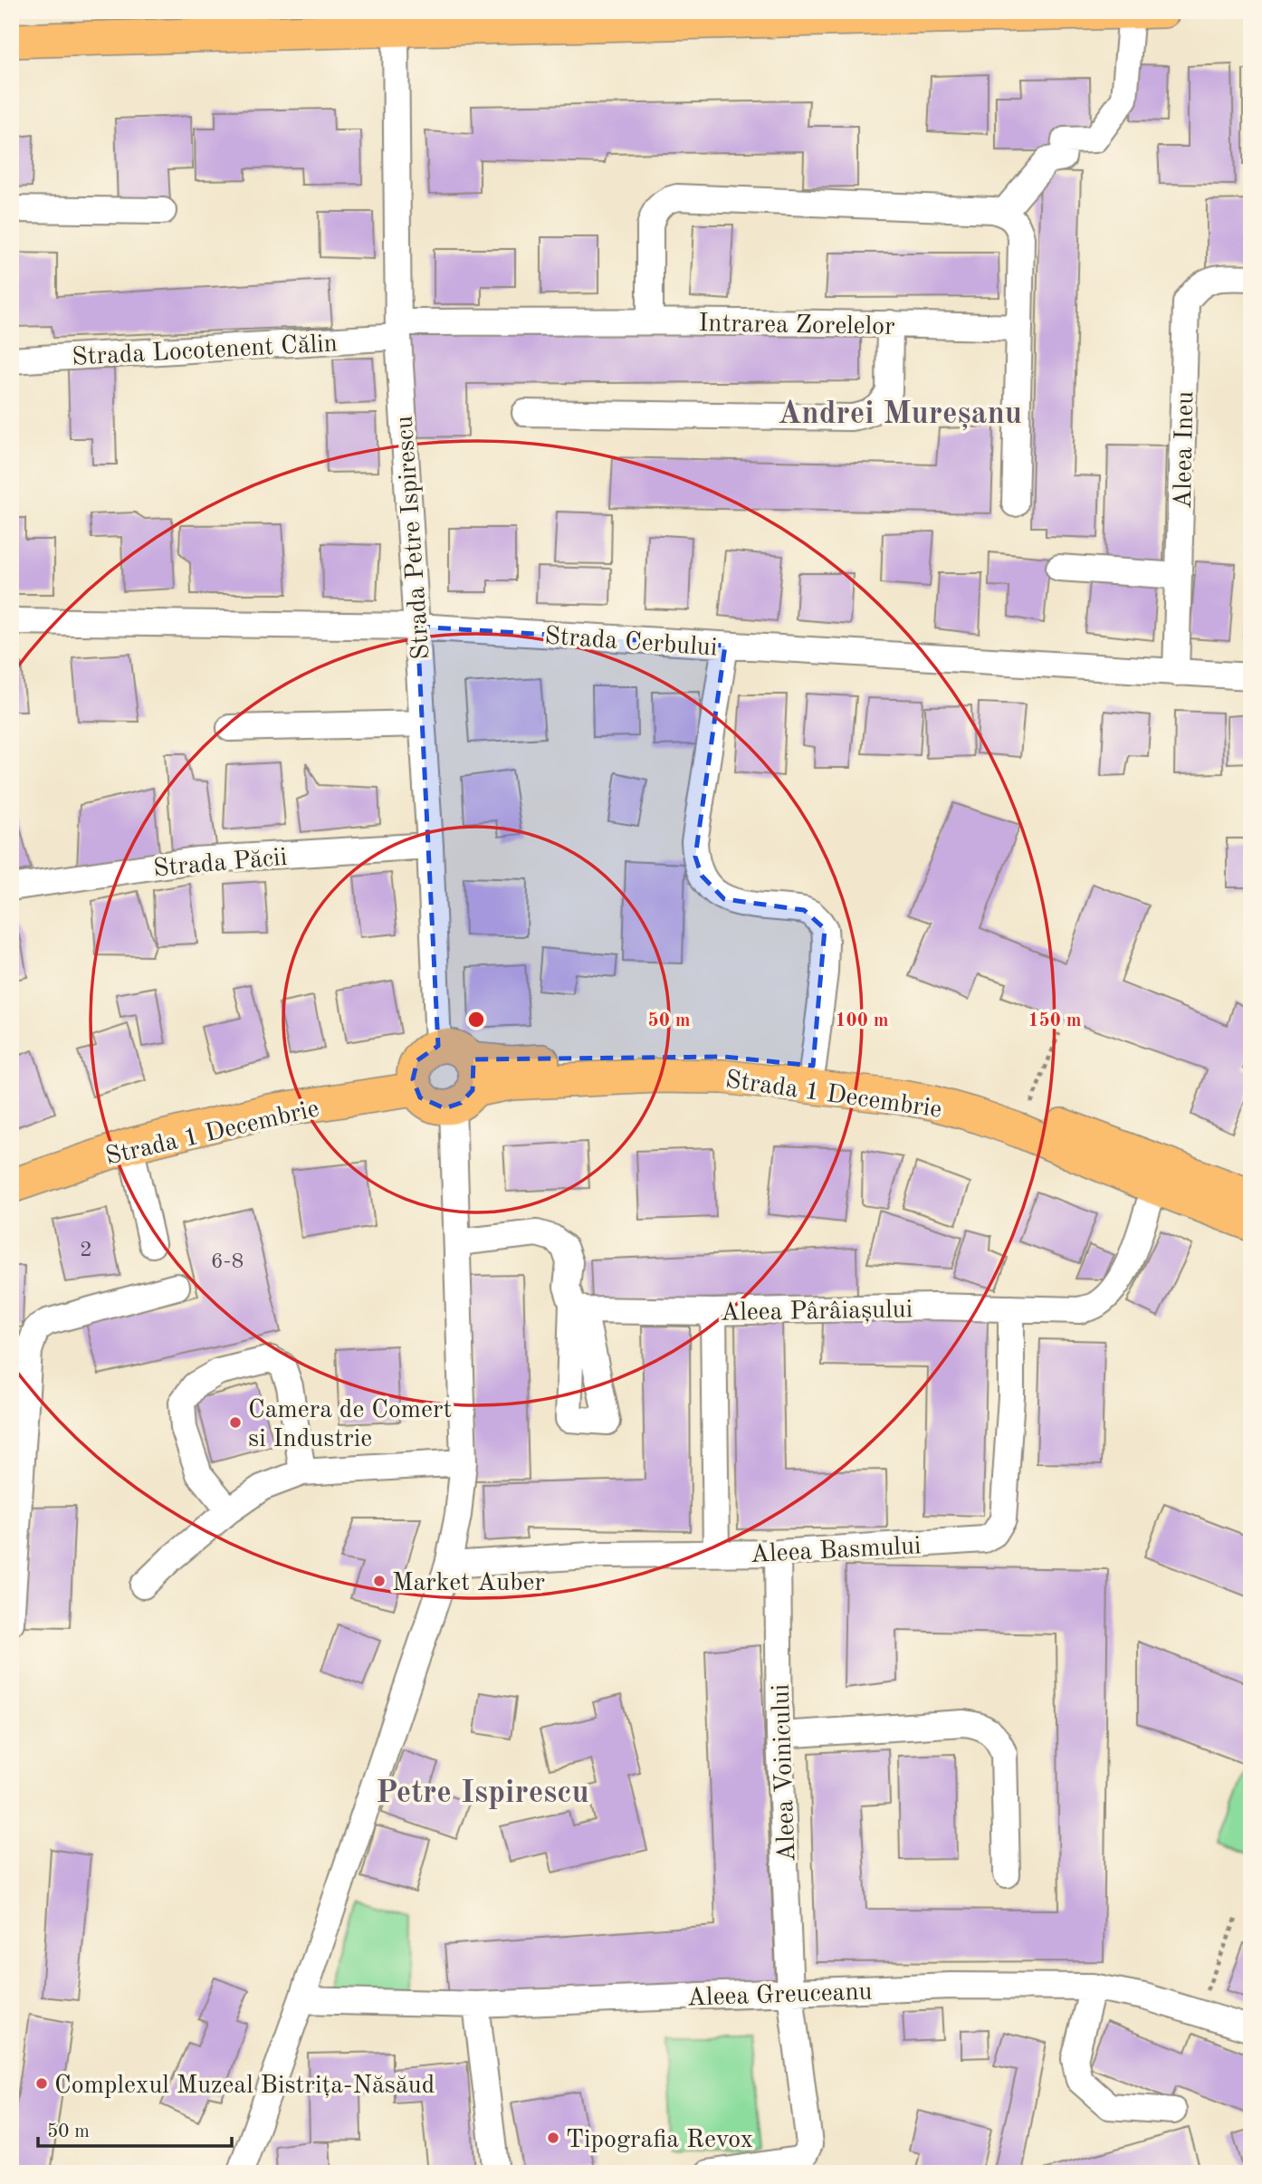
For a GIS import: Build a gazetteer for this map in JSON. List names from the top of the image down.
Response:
{
  "streets": {
    "main road": ["Strada 1 Decembrie"],
    "street": [
      "Intrarea Zorelelor",
      "Strada Locotenent Călin",
      "Aleea Ineu",
      "Strada Petre Ispirescu",
      "Strada Cerbului",
      "Strada Păcii",
      "Aleea Pârâiașului",
      "Aleea Basmului",
      "Aleea Voinicului",
      "Aleea Greuceanu"
    ]
  },
  "crossings": [
    ["Intrarea Zorelelor", "Strada Locotenent Călin"],
    ["Intrarea Zorelelor", "Strada Petre Ispirescu"],
    ["Strada Locotenent Călin", "Strada Petre Ispirescu"],
    ["Aleea Ineu", "Strada Cerbului"],
    ["Strada Petre Ispirescu", "Strada Cerbului"],
    ["Strada Petre Ispirescu", "Strada Păcii"],
    ["Strada Petre Ispirescu", "Strada 1 Decembrie"],
    ["Strada 1 Decembrie", "Aleea Pârâiașului"],
    ["Aleea Pârâiașului", "Aleea Basmului"],
    ["Aleea Basmului", "Aleea Voinicului"],
    ["Aleea Voinicului", "Aleea Greuceanu"]
  ],
  "districts": ["Andrei Mureșanu", "Petre Ispirescu"],
  "places": [
    "Camera de Comert si Industrie",
    "Market Auber",
    "Complexul Muzeal Bistrița-Năsăud",
    "Tipografia Revox"
  ],
  "house_numbers": ["2", "6-8"],
  "scale_bar": "50 m",
  "rings": ["50 m", "100 m", "150 m"]
}
